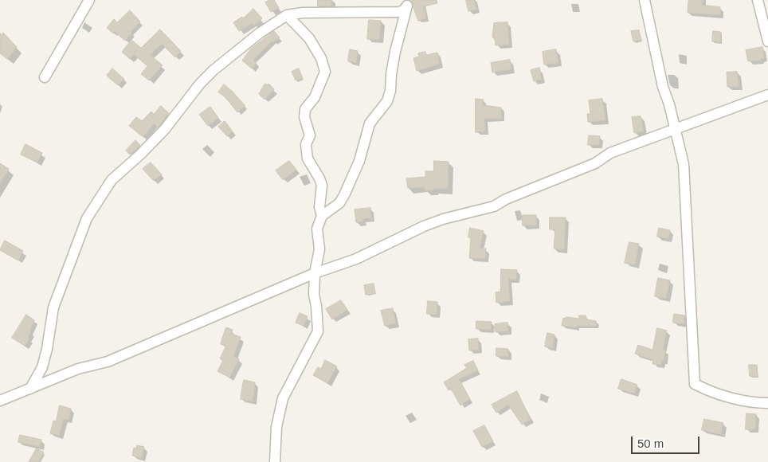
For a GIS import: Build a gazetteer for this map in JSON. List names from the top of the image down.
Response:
{
  "scale_bar": "50 m"
}
